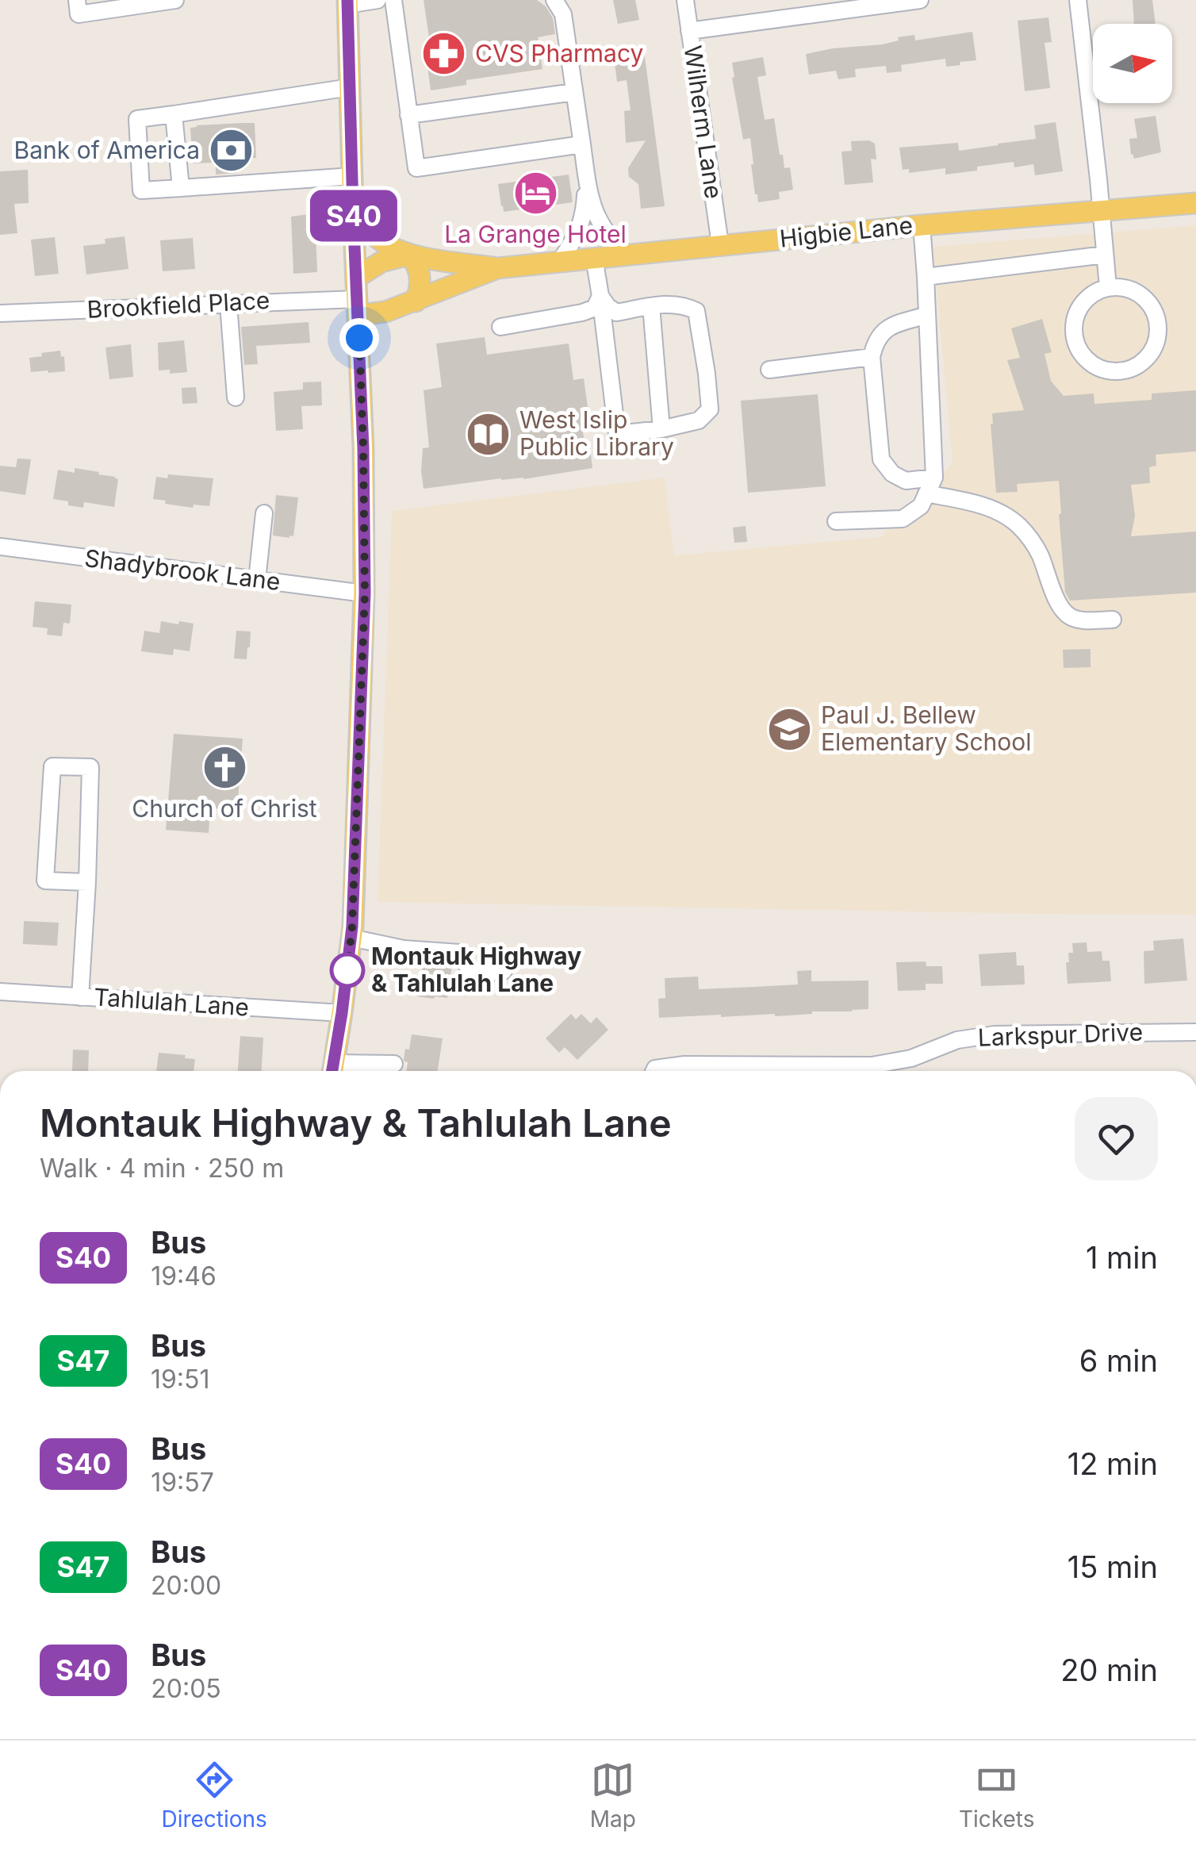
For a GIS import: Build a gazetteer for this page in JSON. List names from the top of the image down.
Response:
{
  "streets": {
    "main road": ["Higbie Lane"],
    "street": [
      "Wilherm Lane",
      "Brookfield Place",
      "Shadybrook Lane",
      "Tahlulah Lane",
      "Larkspur Drive"
    ]
  },
  "crossings": [
    ["Wilherm Lane", "Higbie Lane"],
    ["Higbie Lane", "Brookfield Place"]
  ],
  "places": {
    "pharmacy": ["CVS Pharmacy"],
    "bank": ["Bank of America"],
    "hotel": ["La Grange Hotel"],
    "library": ["West Islip Public Library"],
    "school or university": ["Paul J. Bellew Elementary School"],
    "church": ["Church of Christ"],
    "other": ["Montauk Highway & Tahlulah Lane"]
  },
  "lines": ["bus line S40"],
  "north": "right",
  "page": {
    "on_map": "S40",
    "heading": ["Montauk Highway & Tahlulah Lane", "Walk · 4 min · 250 m"],
    "list": [
      {
        "mark": "S40",
        "name": "Bus",
        "note": "19:46",
        "value": "1 min"
      },
      {
        "mark": "S47",
        "name": "Bus",
        "note": "19:51",
        "value": "6 min"
      },
      {
        "mark": "S40",
        "name": "Bus",
        "note": "19:57",
        "value": "12 min"
      },
      {
        "mark": "S47",
        "name": "Bus",
        "note": "20:00",
        "value": "15 min"
      },
      {
        "mark": "S40",
        "name": "Bus",
        "note": "20:05",
        "value": "20 min"
      }
    ],
    "tabs": ["Directions", "Map", "Tickets"]
  }
}
